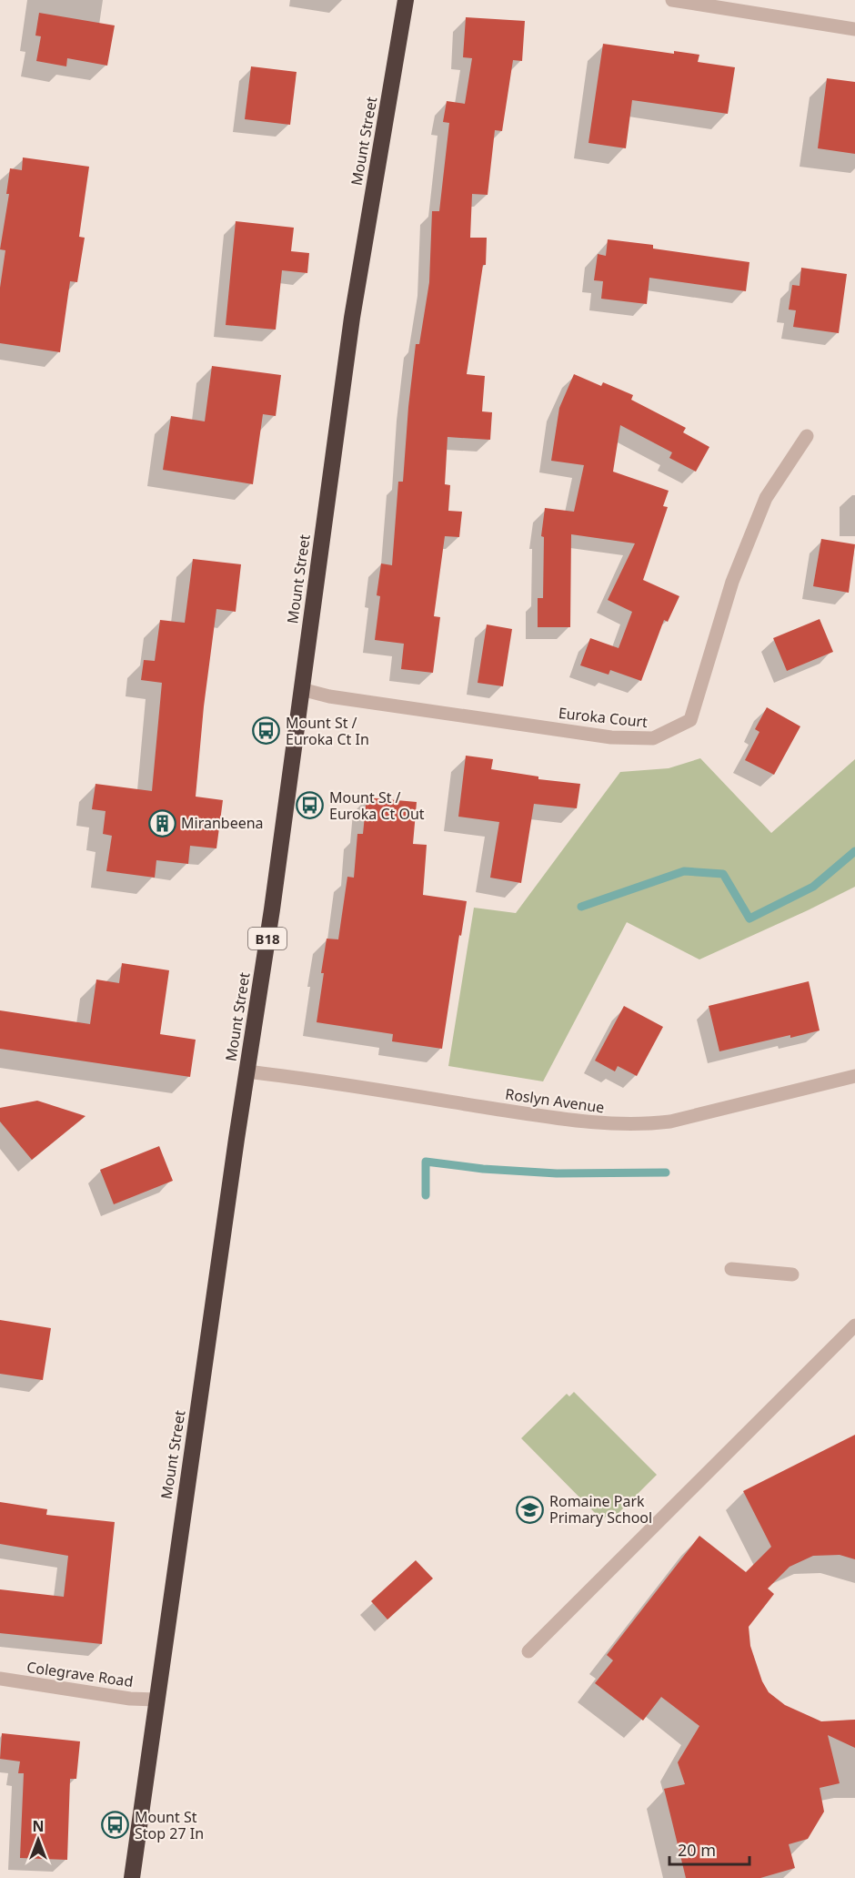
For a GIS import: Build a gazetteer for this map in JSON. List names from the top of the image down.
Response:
{
  "streets": {
    "highway": ["Mount Street", "B18"],
    "street": ["Euroka Court", "Roslyn Avenue", "Colegrave Road"]
  },
  "crossings": [
    ["Mount Street", "Euroka Court"],
    ["Mount Street", "Roslyn Avenue"],
    ["Mount Street", "Colegrave Road"]
  ],
  "places": {
    "bus stop": ["Mount St / Euroka Ct In", "Mount St / Euroka Ct Out", "Mount St Stop 27 In"],
    "building": ["Miranbeena"],
    "school or university": ["Romaine Park Primary School"]
  },
  "scale_bar": "20 m",
  "north": "top"
}
